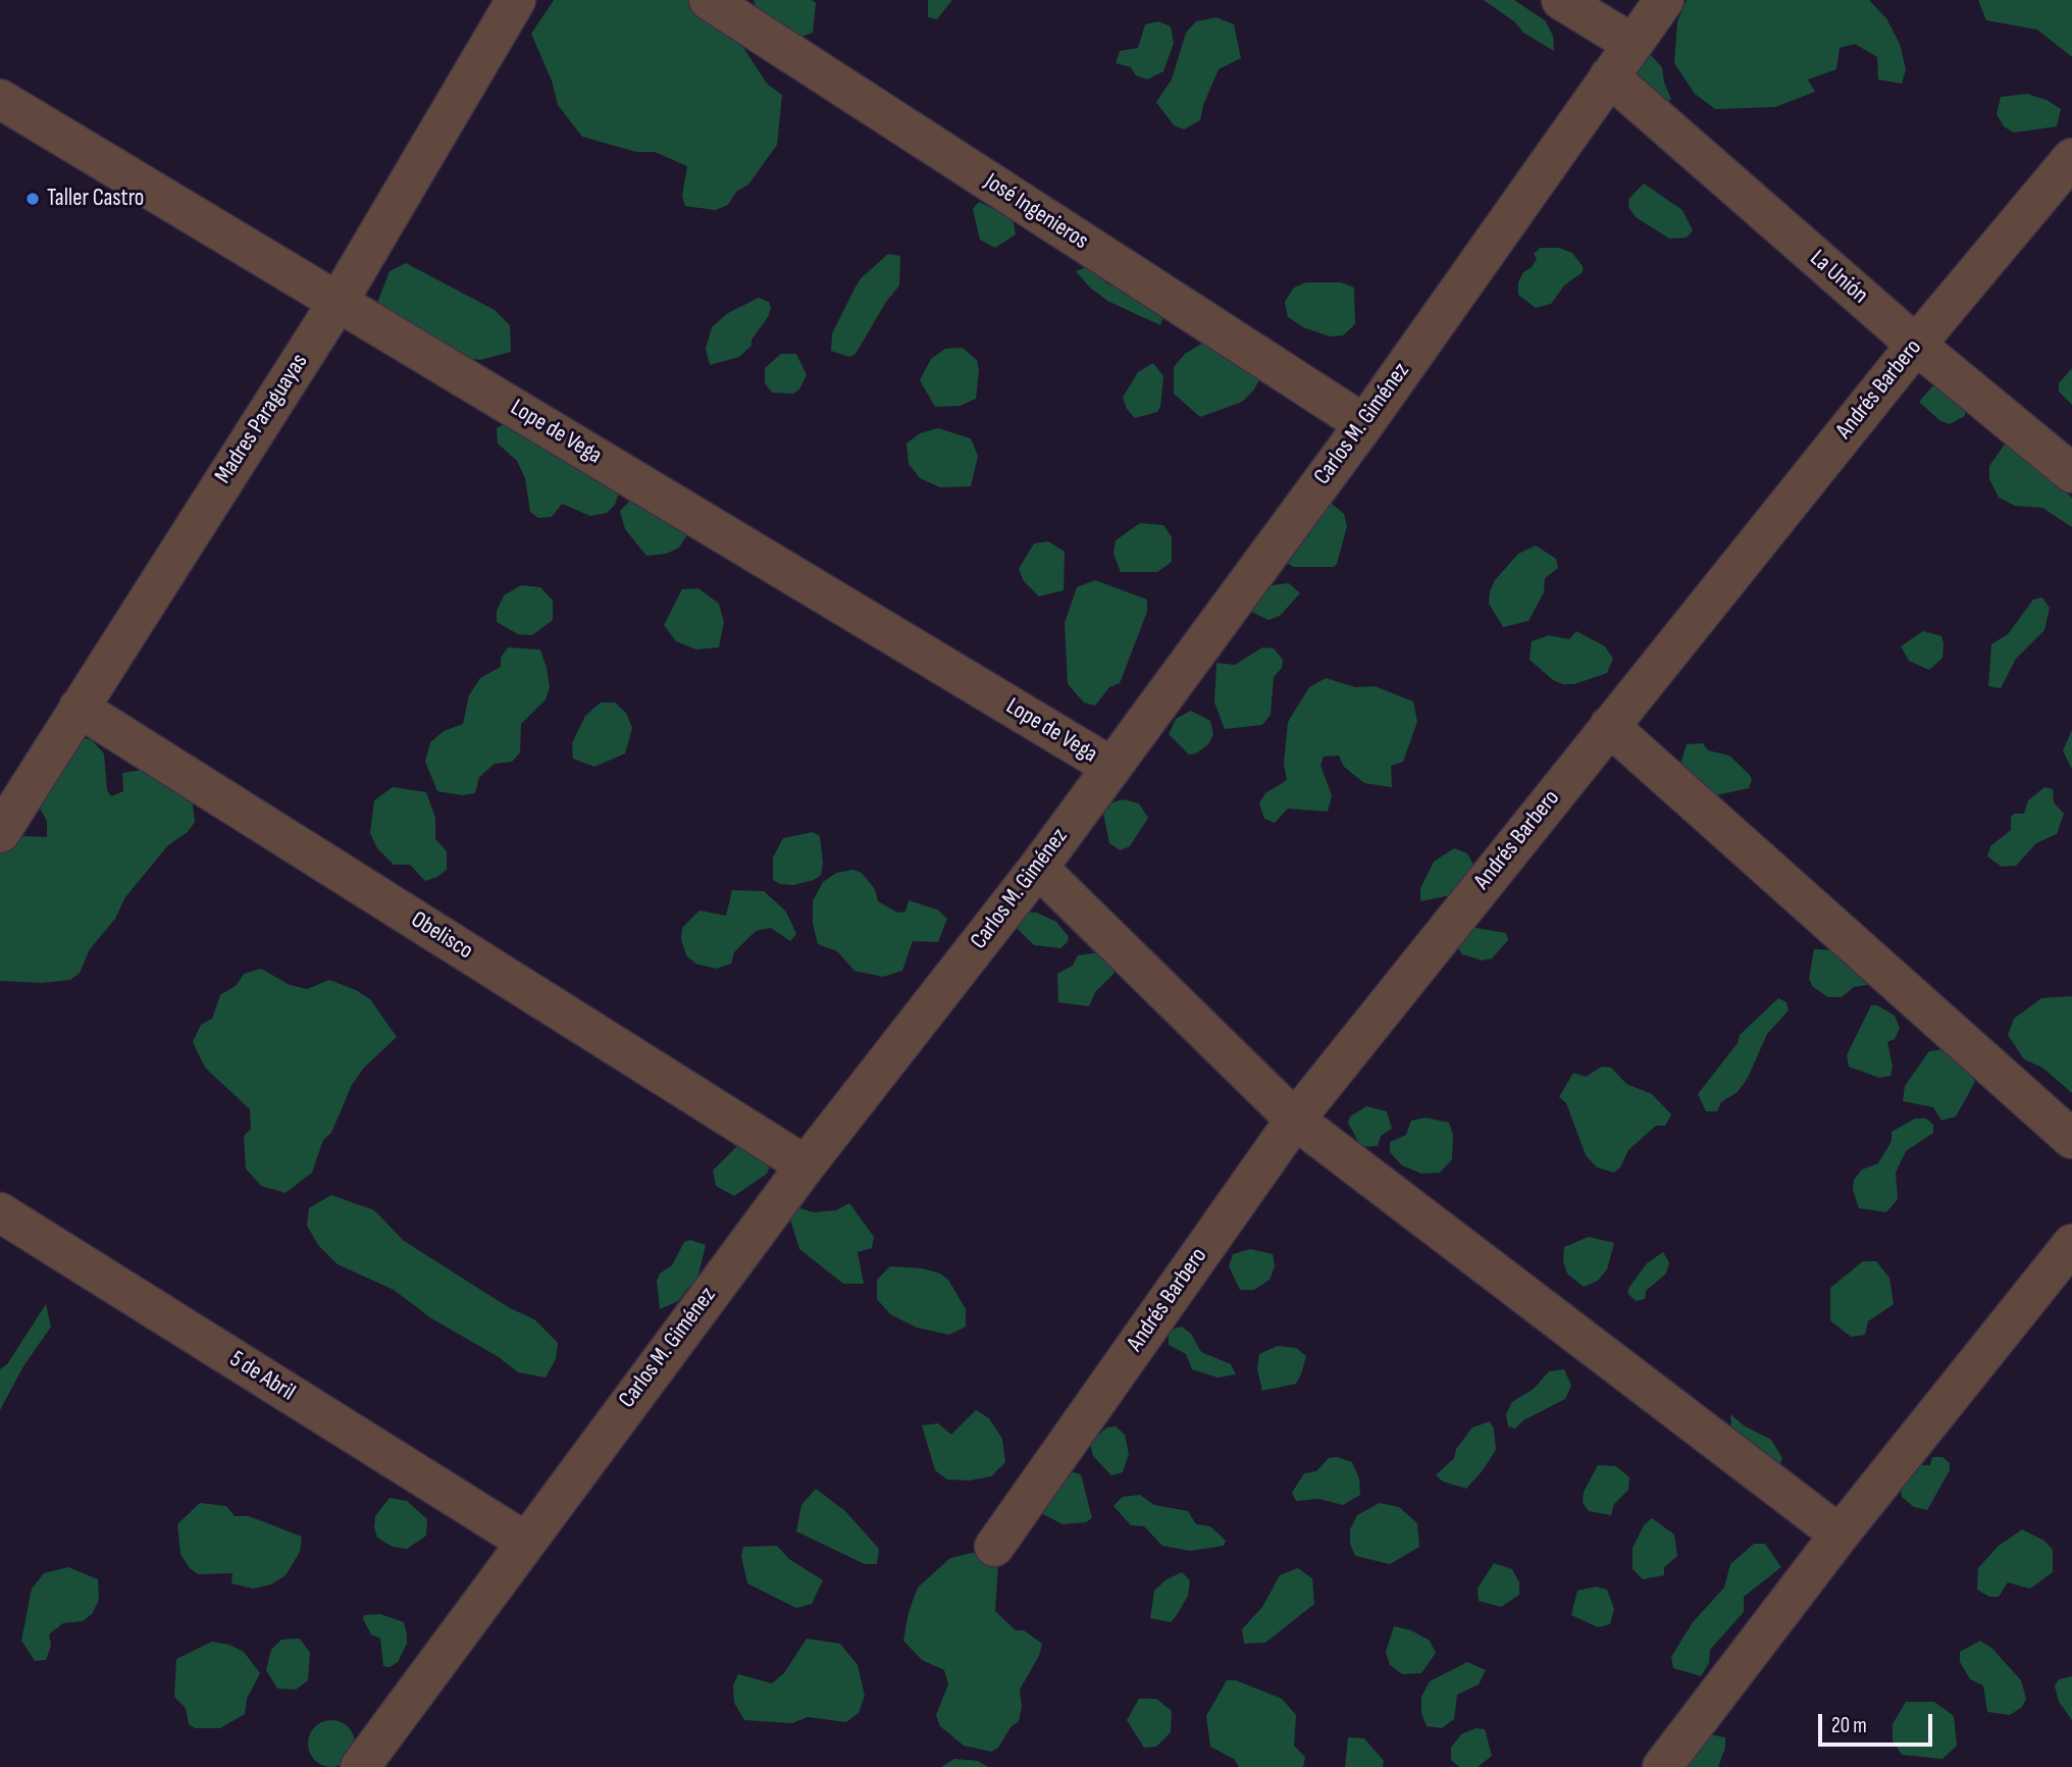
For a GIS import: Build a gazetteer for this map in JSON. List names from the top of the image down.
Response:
{
  "streets": {
    "street": [
      "José Ingenieros",
      "La Unión",
      "Andrés Barbero",
      "Madres Paraguayas",
      "Carlos M. Giménez",
      "Lope de Vega",
      "Obelisco",
      "5 de Abril"
    ]
  },
  "crossings": [
    ["José Ingenieros", "Carlos M. Giménez"],
    ["La Unión", "Andrés Barbero"],
    ["La Unión", "Carlos M. Giménez"],
    ["Madres Paraguayas", "Lope de Vega"],
    ["Madres Paraguayas", "Obelisco"],
    ["Carlos M. Giménez", "Lope de Vega"],
    ["Carlos M. Giménez", "Obelisco"],
    ["Carlos M. Giménez", "5 de Abril"]
  ],
  "places": ["Taller Castro"],
  "scale_bar": "20 m"
}
